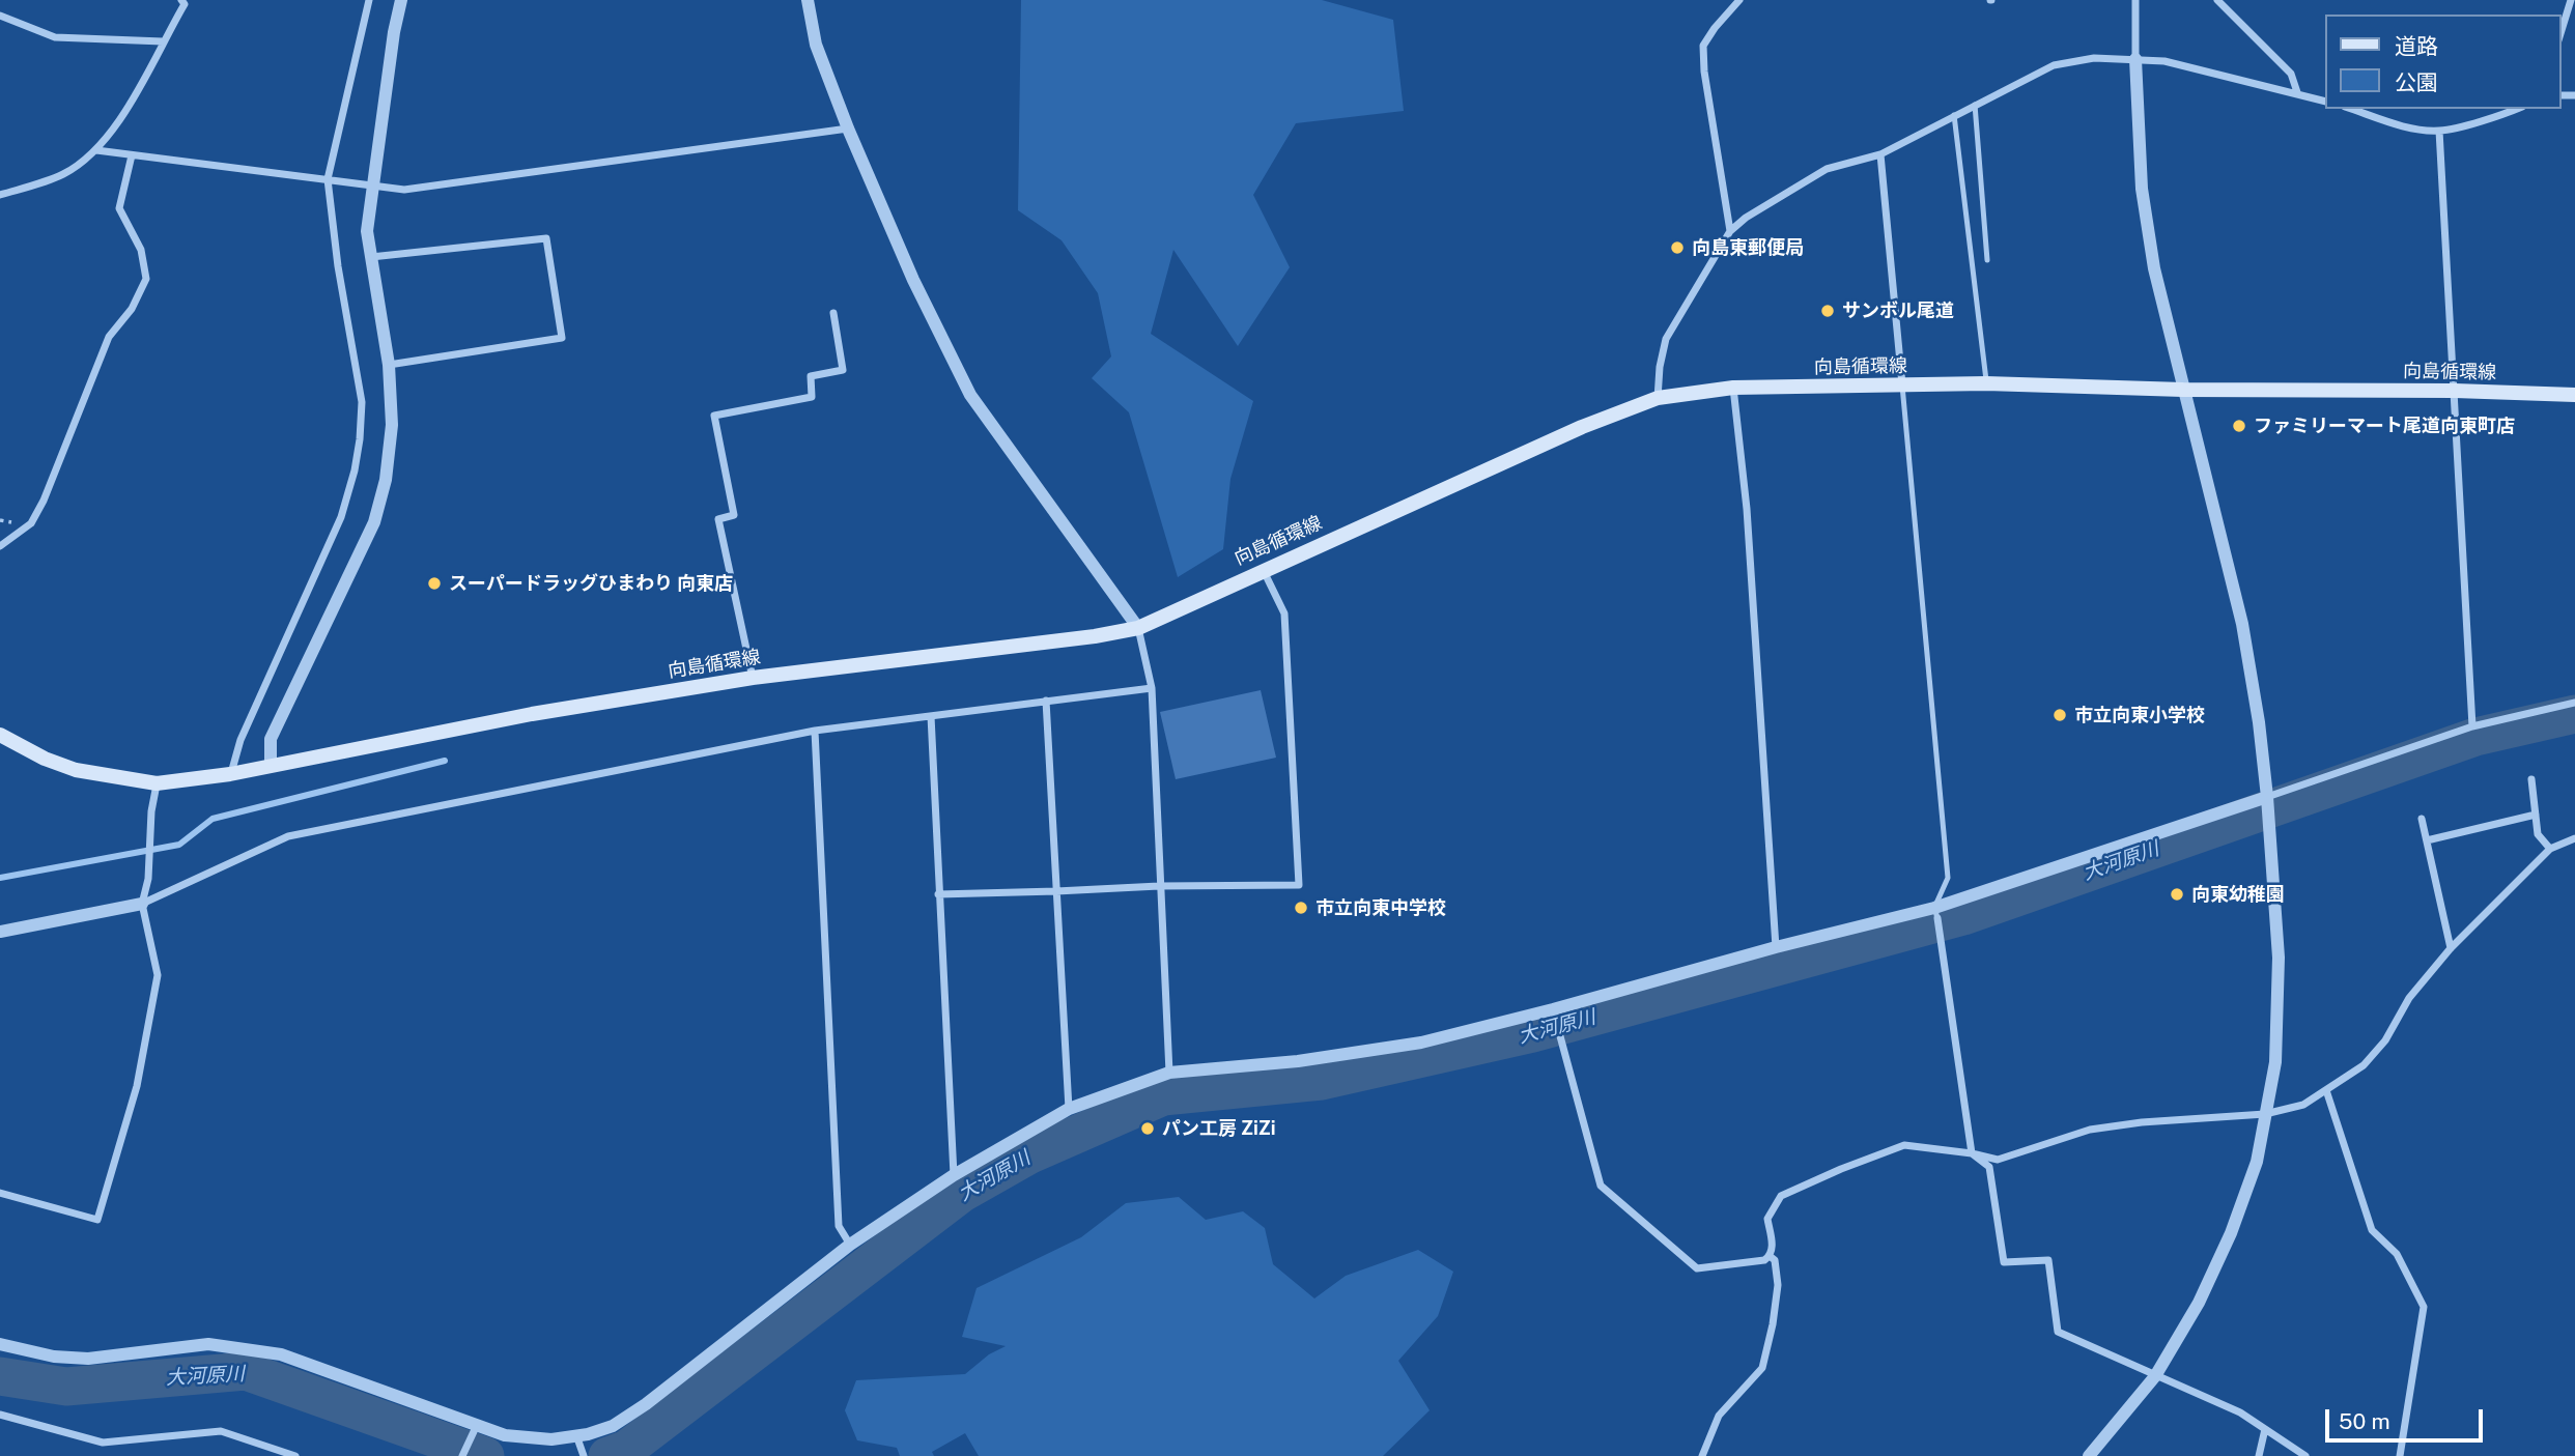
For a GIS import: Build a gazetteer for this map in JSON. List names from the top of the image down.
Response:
{
  "streets": {
    "main road": ["向島循環線"]
  },
  "water": ["大河原川"],
  "places": [
    "向島東郵便局",
    "サンボル尾道",
    "ファミリーマート尾道向東町店",
    "スーパードラッグひまわり 向東店",
    "市立向東小学校",
    "向東幼稚園",
    "市立向東中学校",
    "パン工房 ZiZi"
  ],
  "legend": ["道路", "公園"],
  "scale_bar": "50 m"
}
